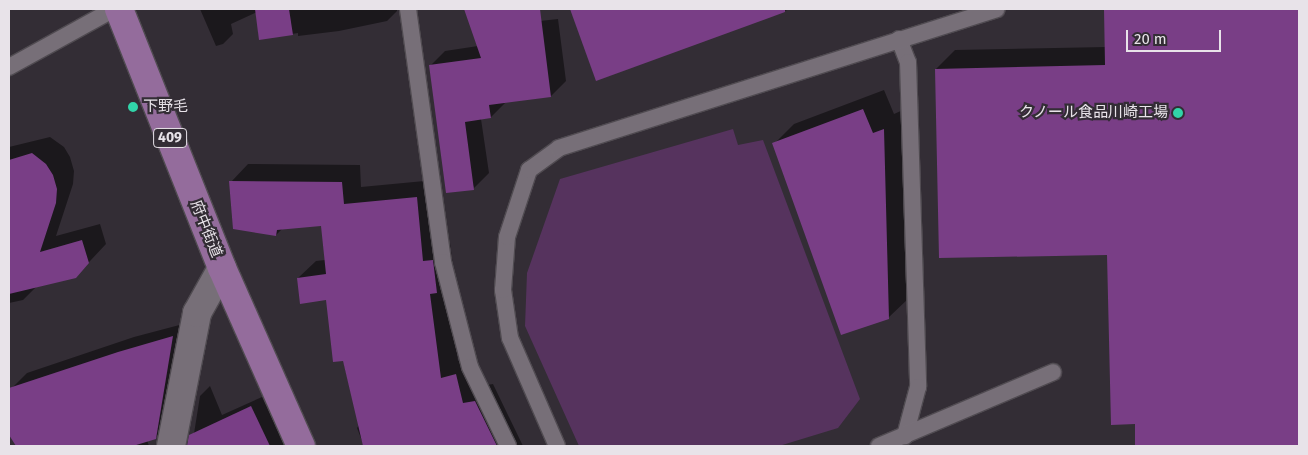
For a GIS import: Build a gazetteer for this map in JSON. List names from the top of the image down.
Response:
{
  "streets": {
    "highway": ["409", "府中街道"]
  },
  "places": ["下野毛", "クノール食品川崎工場"],
  "scale_bar": "20 m"
}
